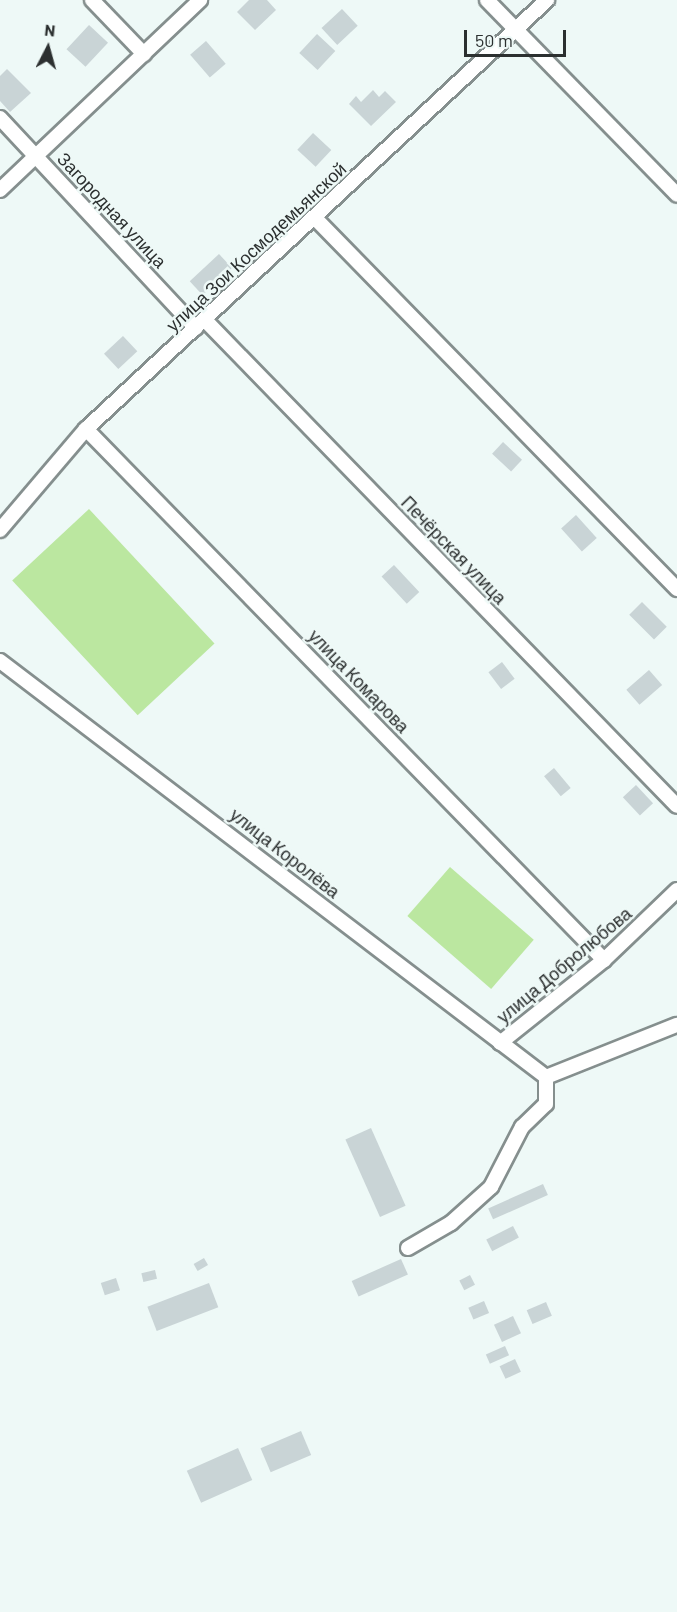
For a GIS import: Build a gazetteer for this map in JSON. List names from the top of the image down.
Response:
{
  "streets": {
    "street": [
      "Загородная улица",
      "улица Зои Космодемьянской",
      "Печёрская улица",
      "улица Комарова",
      "улица Королёва",
      "улица Добролюбова"
    ]
  },
  "crossings": [
    ["Загородная улица", "улица Зои Космодемьянской"],
    ["Загородная улица", "Печёрская улица"],
    ["улица Зои Космодемьянской", "Печёрская улица"],
    ["улица Зои Космодемьянской", "улица Комарова"],
    ["улица Комарова", "улица Добролюбова"],
    ["улица Королёва", "улица Добролюбова"]
  ],
  "scale_bar": "50 m",
  "north": "top"
}
